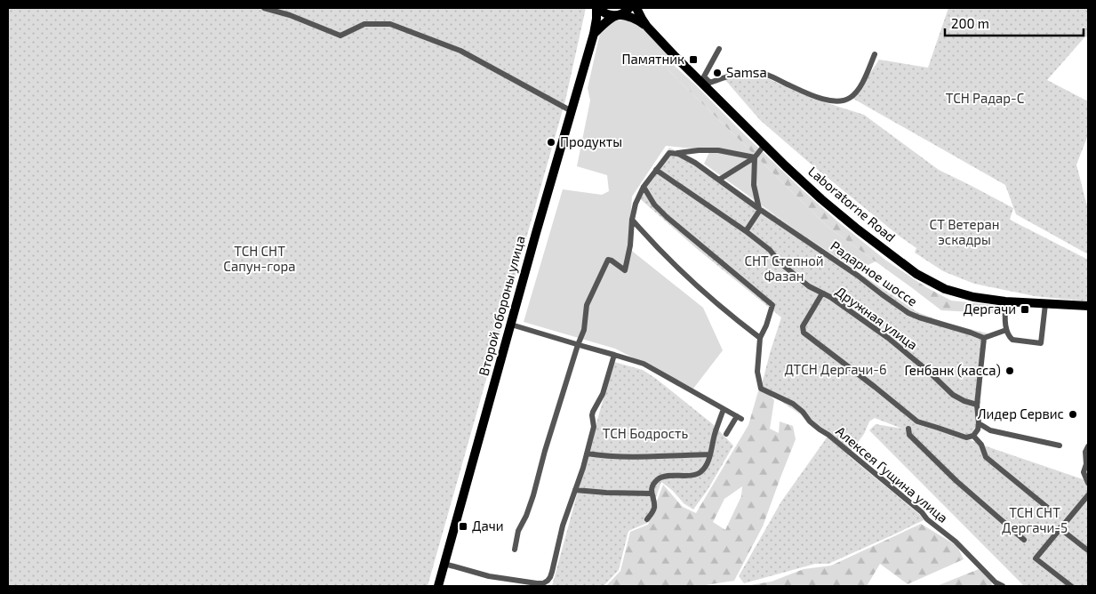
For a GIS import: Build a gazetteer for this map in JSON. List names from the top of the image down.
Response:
{
  "streets": {
    "main road": ["Laboratorne Road", "Второй обороны улица"],
    "street": ["Радарное шоссе", "Дружная улица", "Алексея Гущина улица"]
  },
  "crossings": [
    ["Laboratorne Road", "Второй обороны улица"]
  ],
  "parks": [
    "ТСН Радар-С",
    "СТ Ветеран эскадры",
    "ТСН СНТ Сапун-гора",
    "СНТ Степной Фазан",
    "ДТСН Дергачи-6",
    "ТСН Бодрость",
    "ТСН СНТ Дергачи-5"
  ],
  "places": {
    "transit": ["Памятник", "Дергачи", "Дачи"],
    "other": [
      "Samsa",
      "Продукты",
      "Генбанк (касса)",
      "Лидер Сервис"
    ]
  },
  "scale_bar": "200 m"
}
